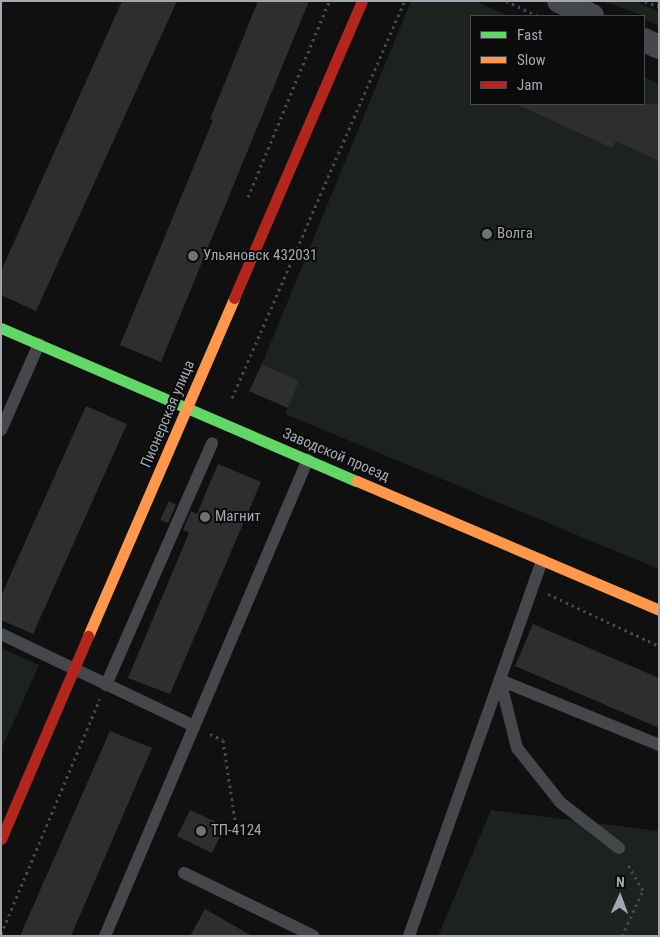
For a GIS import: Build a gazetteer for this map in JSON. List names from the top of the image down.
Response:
{
  "streets": {
    "street": ["Пионерская улица", "Заводской проезд"]
  },
  "crossings": [
    ["Пионерская улица", "Заводской проезд"]
  ],
  "places": [
    "Волга",
    "Ульяновск 432031",
    "Магнит",
    "ТП-4124"
  ],
  "legend": ["Fast", "Slow", "Jam"],
  "north": "top"
}
